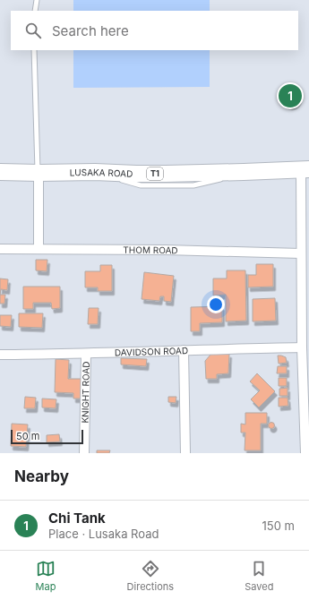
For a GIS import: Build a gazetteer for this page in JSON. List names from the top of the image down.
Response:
{
  "streets": {
    "highway": ["LUSAKA ROAD", "T1"],
    "street": ["THOM ROAD", "DAVIDSON ROAD", "KNIGHT ROAD"]
  },
  "crossings": [
    ["DAVIDSON ROAD", "KNIGHT ROAD"]
  ],
  "scale_bar": "50 m",
  "page": {
    "search": "Search here",
    "pins": "1",
    "scale": "50 m",
    "heading": "Nearby",
    "list": [
      {
        "mark": "1",
        "name": "Chi Tank",
        "note": "Place · Lusaka Road",
        "value": "150 m"
      }
    ],
    "nav": ["Map", "Directions", "Saved"]
  }
}
